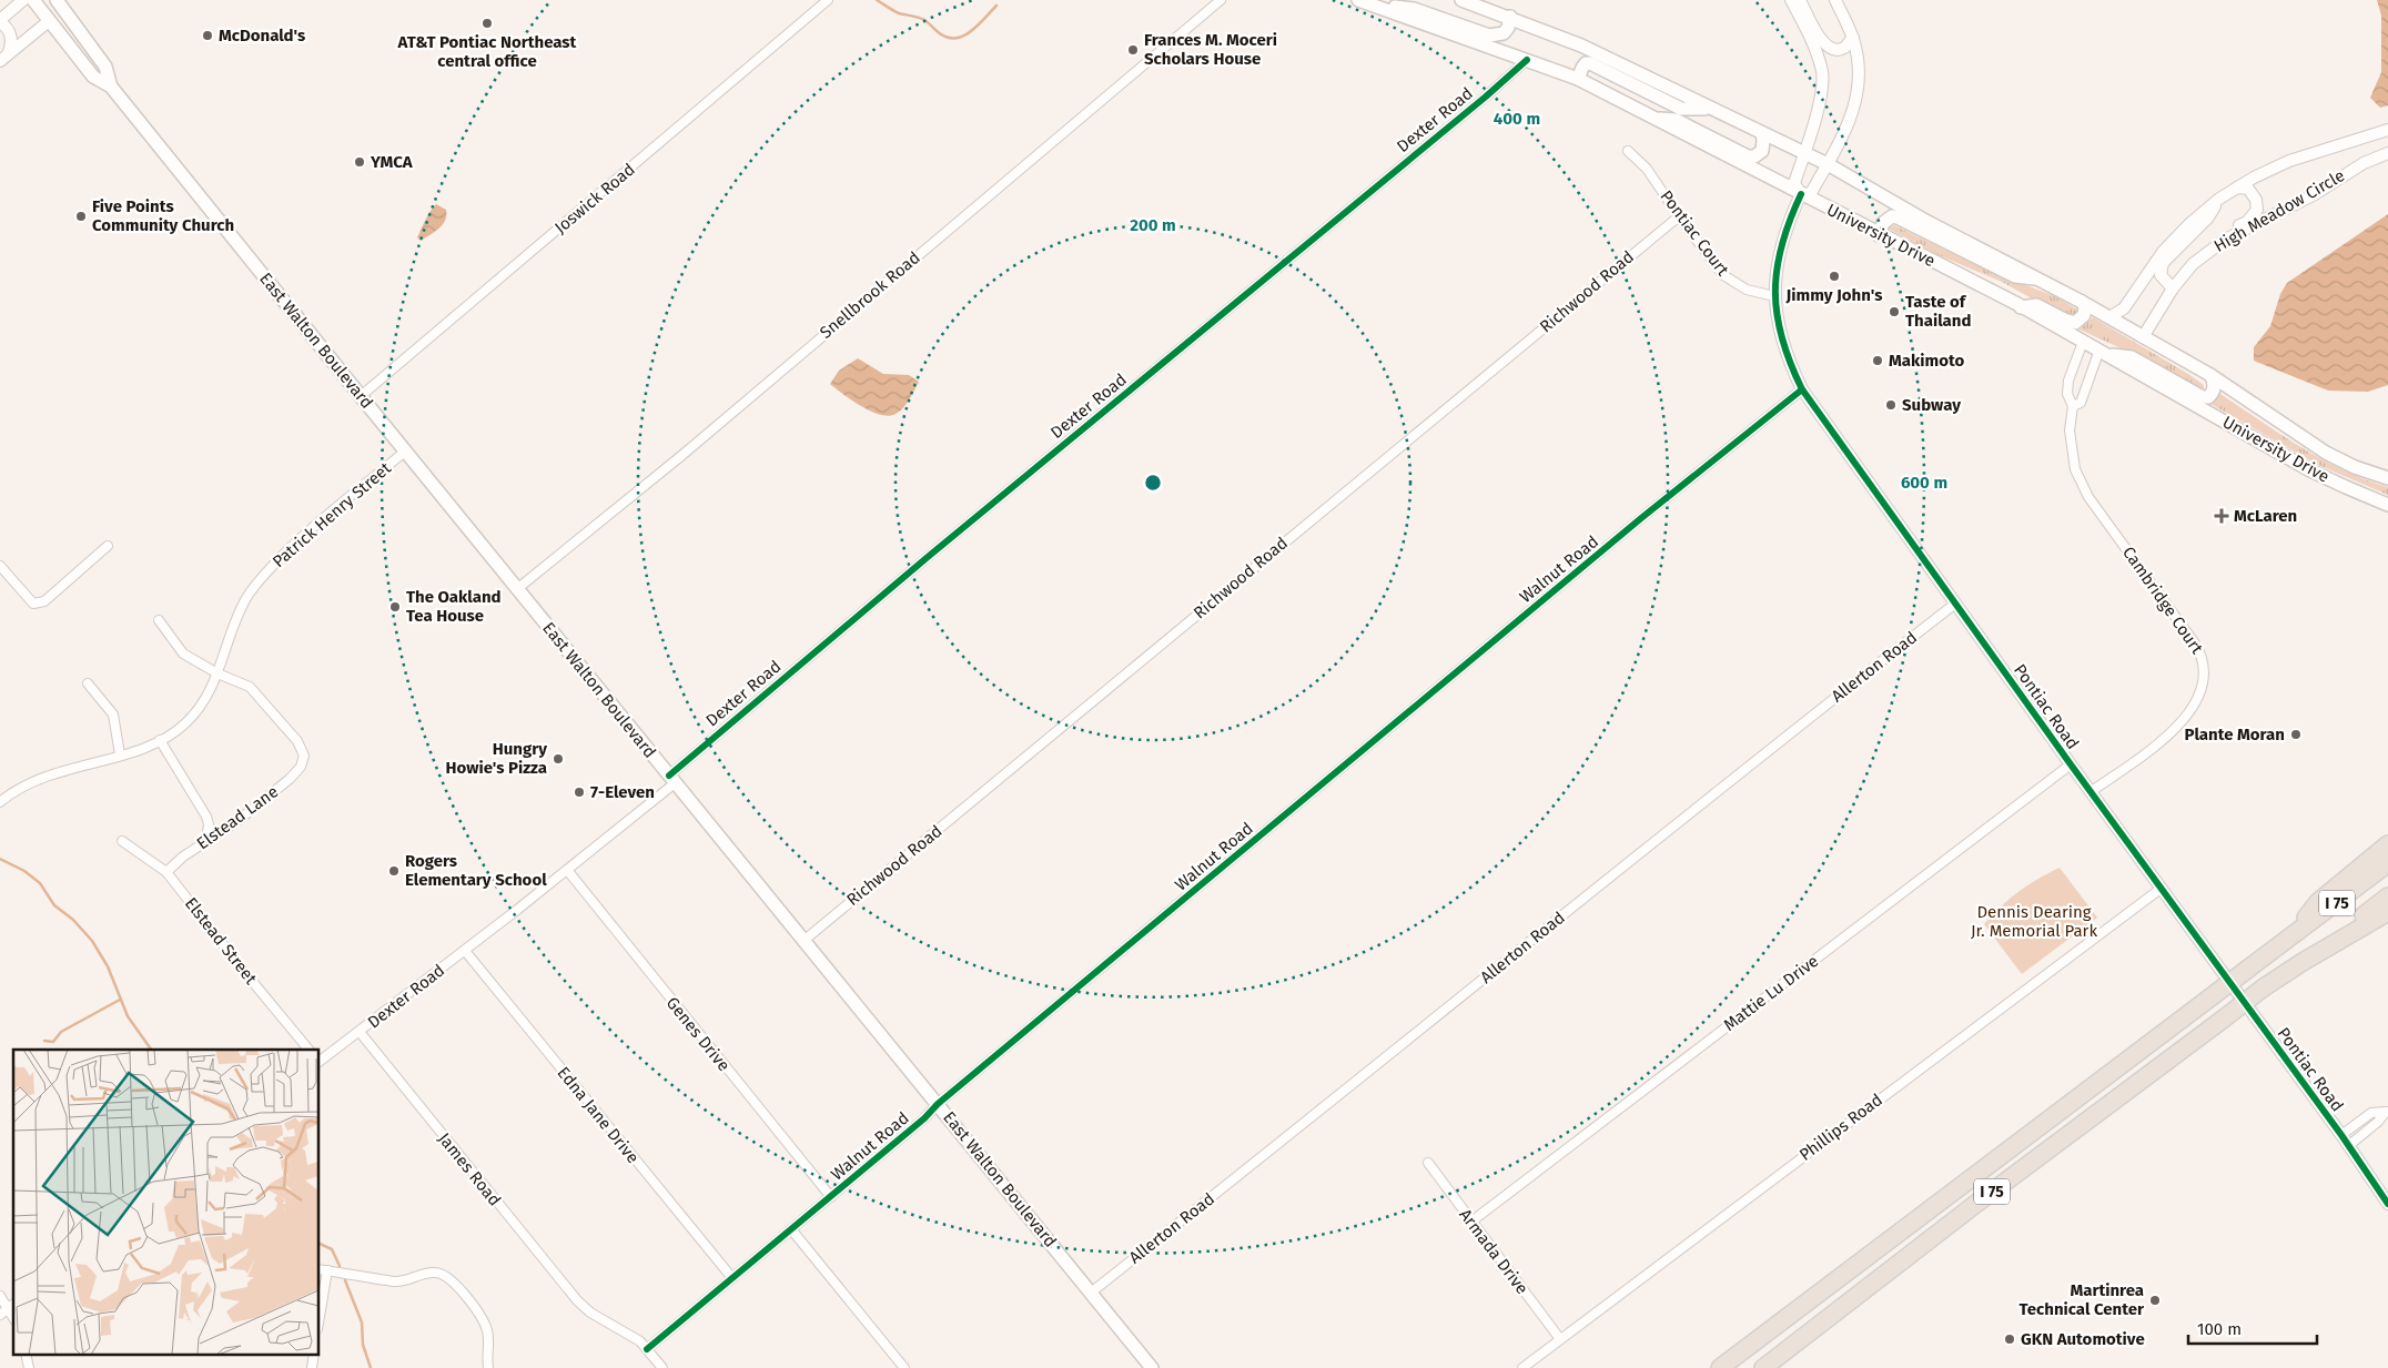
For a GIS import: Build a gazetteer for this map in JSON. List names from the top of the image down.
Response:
{
  "streets": {
    "highway": ["I 75"],
    "main road": ["University Drive", "East Walton Boulevard"],
    "street": [
      "Dexter Road",
      "Joswick Road",
      "High Meadow Circle",
      "Pontiac Court",
      "Richwood Road",
      "Snellbrook Road",
      "Patrick Henry Street",
      "Walnut Road",
      "Cambridge Court",
      "Allerton Road",
      "Pontiac Road",
      "Elstead Lane",
      "Elstead Street",
      "Mattie Lu Drive",
      "Genes Drive",
      "Edna Jane Drive",
      "Phillips Road",
      "James Road",
      "Armada Drive"
    ]
  },
  "crossings": [
    ["Dexter Road", "University Drive"],
    ["Dexter Road", "East Walton Boulevard"],
    ["Dexter Road", "Genes Drive"],
    ["Dexter Road", "Edna Jane Drive"],
    ["Dexter Road", "James Road"],
    ["Joswick Road", "East Walton Boulevard"],
    ["High Meadow Circle", "University Drive"],
    ["Pontiac Court", "Richwood Road"],
    ["Pontiac Court", "Pontiac Road"],
    ["University Drive", "Cambridge Court"],
    ["University Drive", "Pontiac Road"],
    ["Richwood Road", "East Walton Boulevard"],
    ["Snellbrook Road", "East Walton Boulevard"],
    ["East Walton Boulevard", "Patrick Henry Street"],
    ["East Walton Boulevard", "Walnut Road"],
    ["East Walton Boulevard", "Allerton Road"],
    ["Patrick Henry Street", "Elstead Lane"],
    ["Walnut Road", "Pontiac Road"],
    ["Walnut Road", "Genes Drive"],
    ["Walnut Road", "Edna Jane Drive"],
    ["Walnut Road", "James Road"],
    ["Cambridge Court", "Pontiac Road"],
    ["Allerton Road", "Pontiac Road"],
    ["Pontiac Road", "Mattie Lu Drive"],
    ["Pontiac Road", "Phillips Road"],
    ["Elstead Lane", "Elstead Street"],
    ["Mattie Lu Drive", "Armada Drive"],
    ["Phillips Road", "Armada Drive"]
  ],
  "parks": ["Dennis Dearing Jr. Memorial Park"],
  "places": {
    "other": [
      "AT&T Pontiac Northeast central office",
      "McDonald's",
      "Frances M. Moceri Scholars House",
      "YMCA",
      "Five Points Community Church",
      "Jimmy John's",
      "Taste of Thailand",
      "Makimoto",
      "Subway",
      "The Oakland Tea House",
      "Plante Moran",
      "Hungry Howie's Pizza",
      "7-Eleven",
      "Rogers Elementary School",
      "Martinrea Technical Center",
      "GKN Automotive"
    ],
    "health": ["McLaren"]
  },
  "scale_bar": "100 m",
  "rings": ["400 m", "200 m", "600 m"]
}
